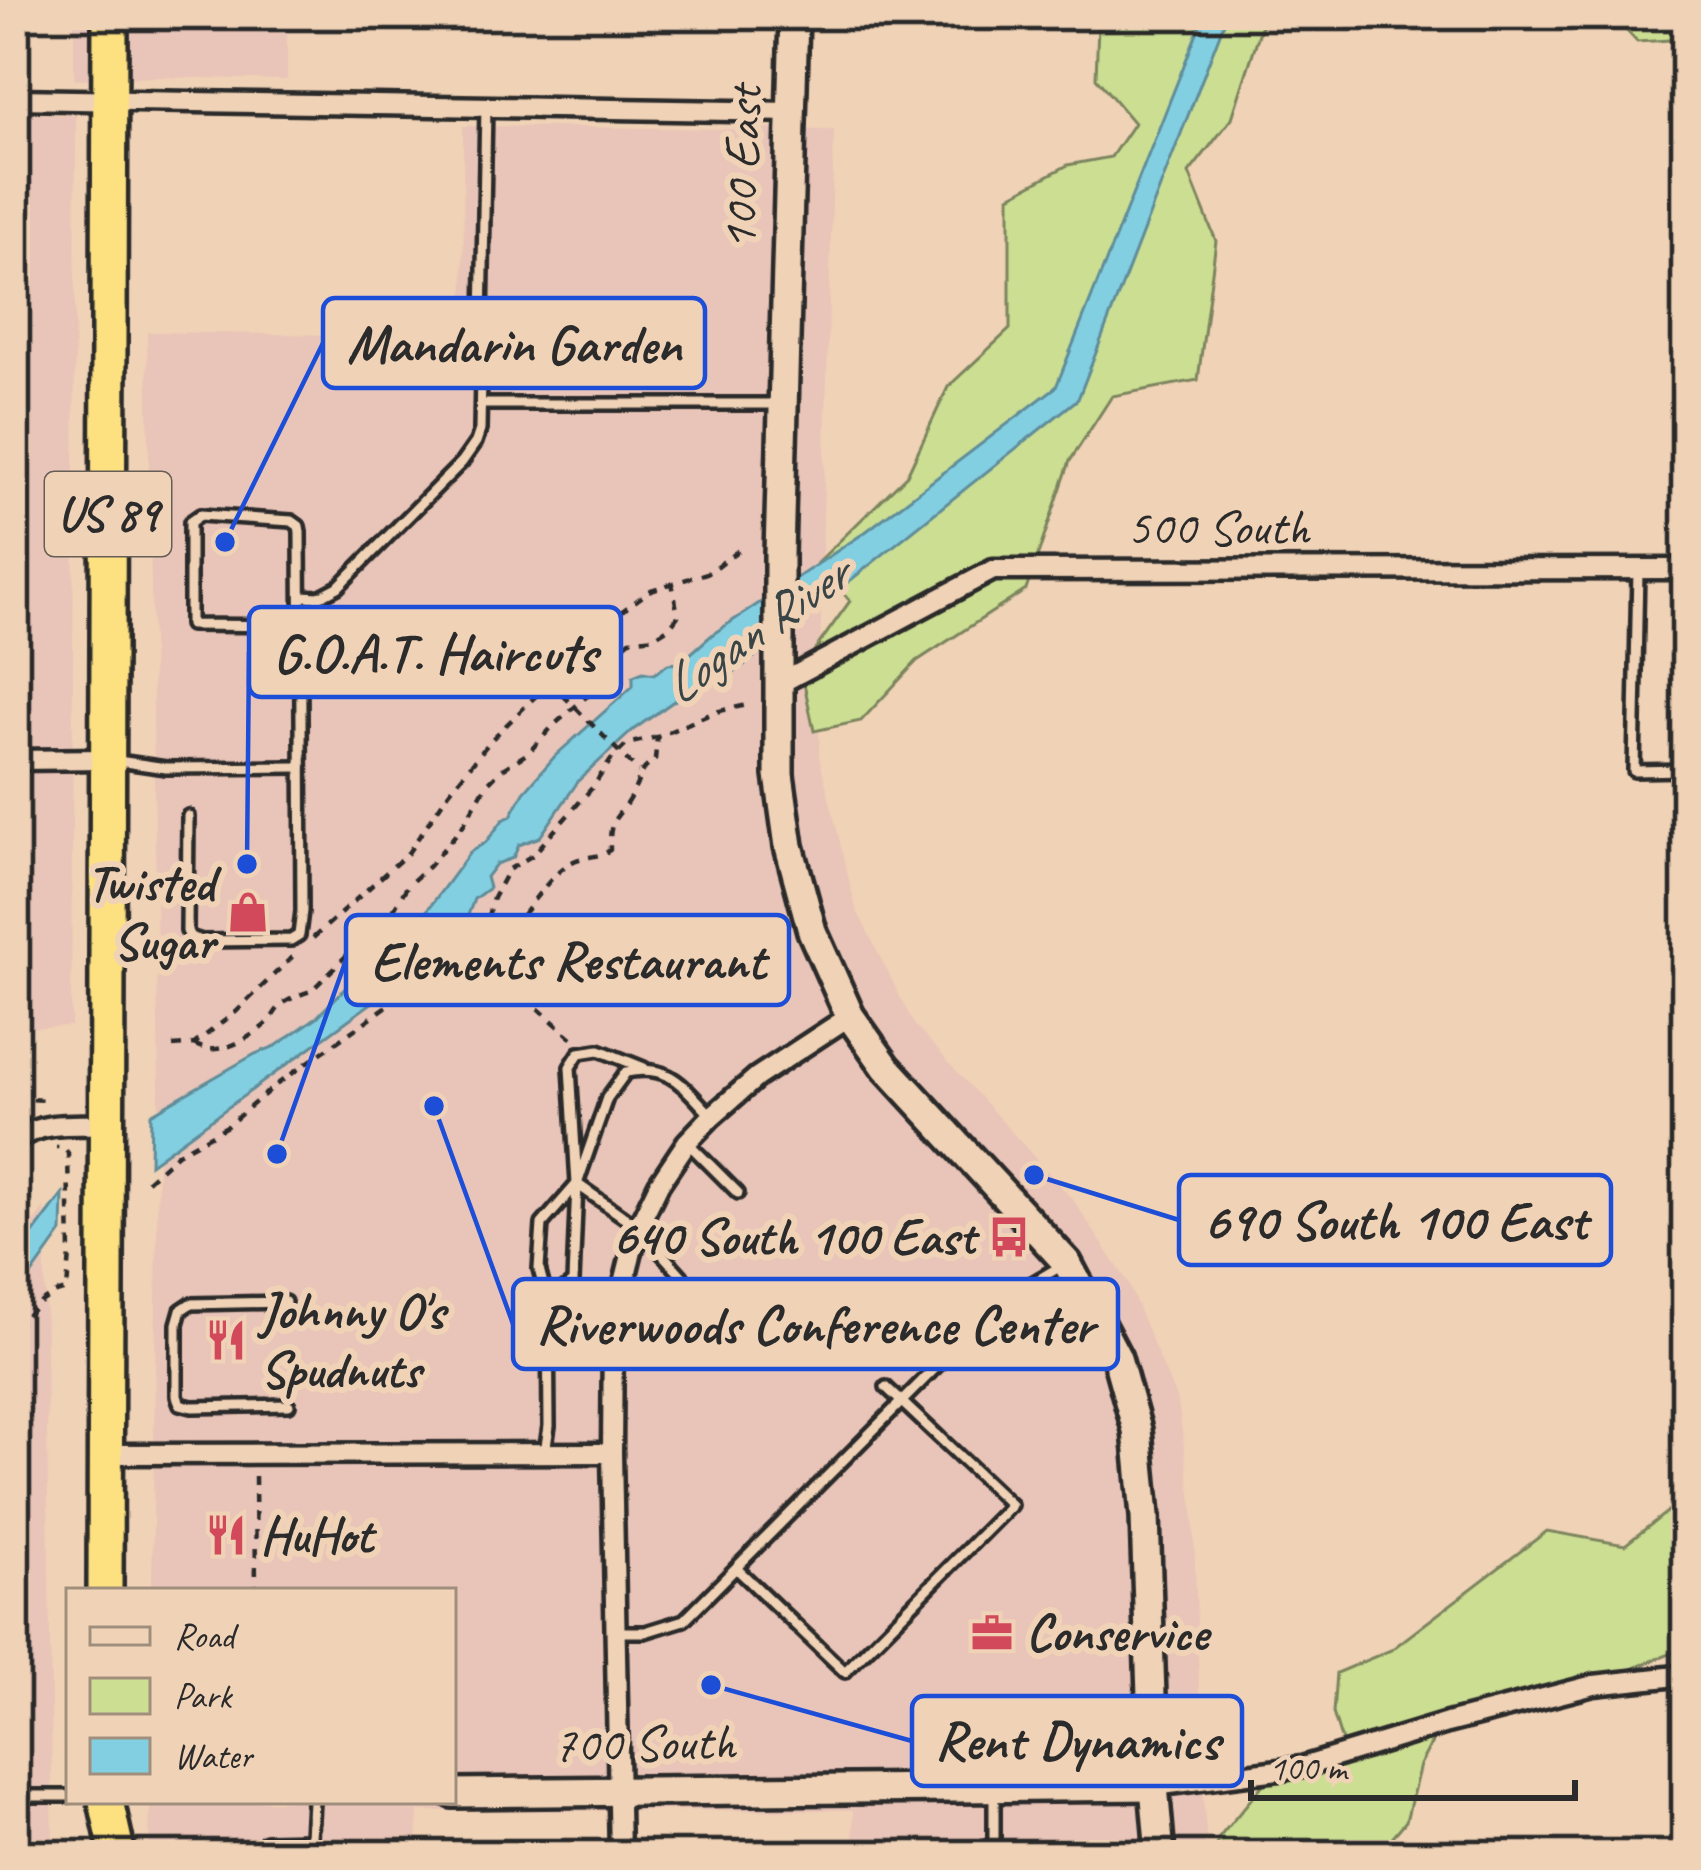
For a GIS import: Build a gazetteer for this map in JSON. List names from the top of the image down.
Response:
{
  "streets": {
    "highway": ["US 89"],
    "main road": ["100 East", "700 South"],
    "street": ["500 South"]
  },
  "crossings": [
    ["100 East", "500 South"],
    ["100 East", "700 South"]
  ],
  "water": ["Logan River"],
  "places": {
    "other": [
      "Mandarin Garden",
      "G.O.A.T. Haircuts",
      "Riverwoods Conference Center",
      "Elements Restaurant",
      "690 South 100 East",
      "Rent Dynamics"
    ],
    "shop": ["Twisted Sugar"],
    "bus stop": ["640 South 100 East"],
    "restaurant": ["Johnny O's Spudnuts", "HuHot"],
    "office": ["Conservice"]
  },
  "legend": ["Road", "Park", "Water"],
  "scale_bar": "100 m"
}
